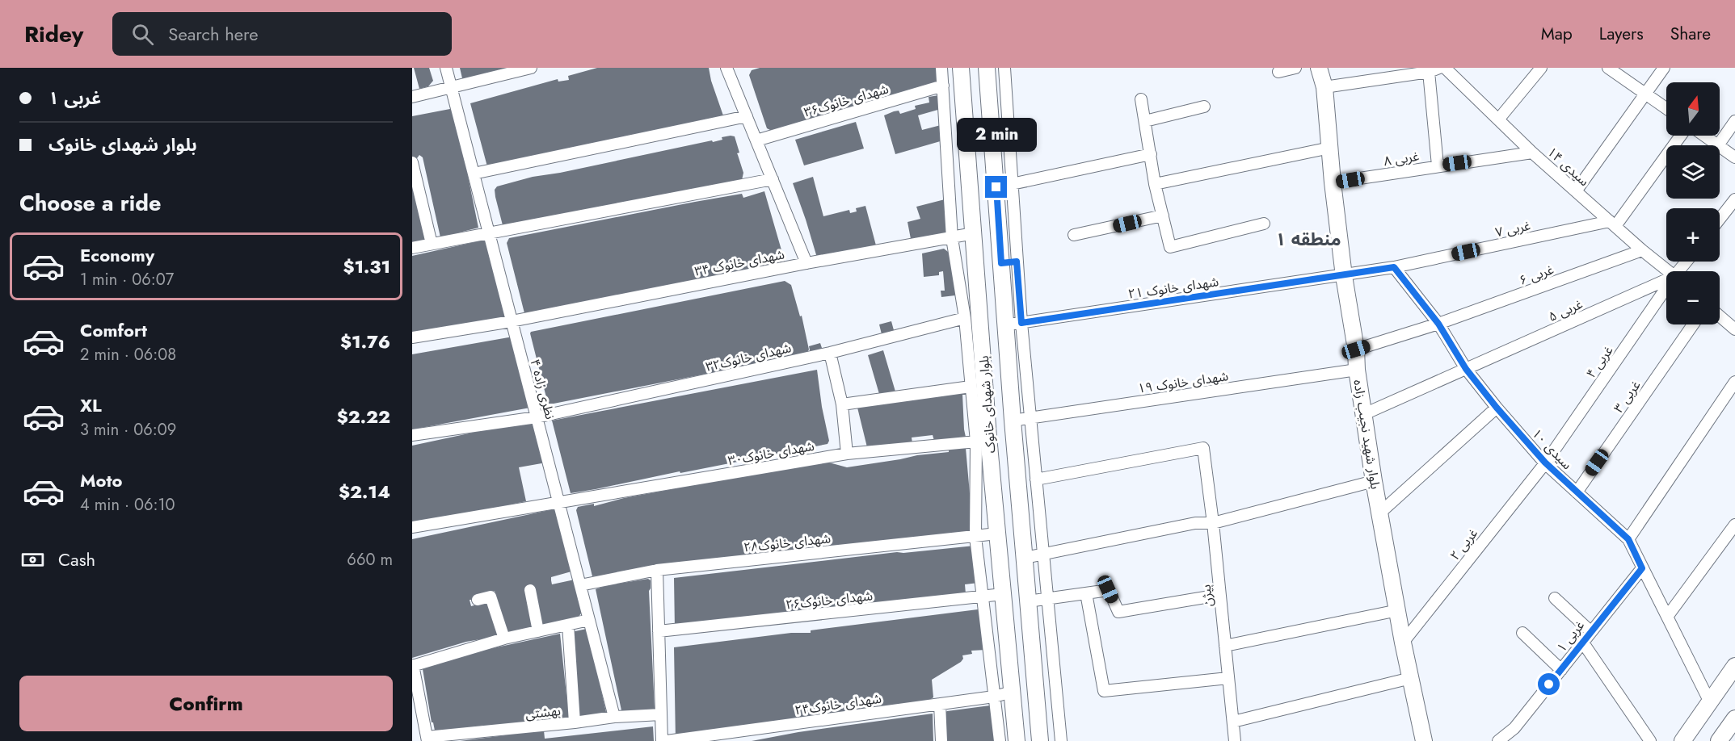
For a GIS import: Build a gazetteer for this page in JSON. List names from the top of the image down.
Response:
{
  "streets": {
    "main road": ["بلوار شهدای خانوک", "بلوار شهید نجیب زاده"],
    "street": [
      "شهدای خانوک۳۶",
      "غربی ۸",
      "سیدی ۱۴",
      "غربی ۷",
      "۳۴ شهدای خانوک",
      "غربی ۶",
      "شهدای خانوک ۲۱",
      "غربی ۵",
      "شهدای خانوک۳۲",
      "غربی ۴",
      "شهدای خانوک ۱۹",
      "نظری زاده ۴",
      "غربی ۳",
      "سیدی ۱۰",
      "شهدای خانوک۳۰",
      "شهدای خانوک۲۸",
      "غربی ۲",
      "بیژن",
      "شهدای خانوک۲۶",
      "غربی ۱",
      "شهدای خانوک۲۴",
      "بهشتی"
    ]
  },
  "crossings": [
    ["غربی ۸", "سیدی ۱۴"],
    ["غربی ۸", "بلوار شهید نجیب زاده"],
    ["سیدی ۱۴", "غربی ۷"],
    ["سیدی ۱۴", "غربی ۶"],
    ["غربی ۷", "سیدی ۱۰"],
    ["۳۴ شهدای خانوک", "نظری زاده ۴"],
    ["۳۴ شهدای خانوک", "بلوار شهدای خانوک"],
    ["غربی ۶", "سیدی ۱۰"],
    ["شهدای خانوک ۲۱", "بلوار شهدای خانوک"],
    ["شهدای خانوک ۲۱", "بلوار شهید نجیب زاده"],
    ["غربی ۵", "سیدی ۱۰"],
    ["شهدای خانوک۳۲", "نظری زاده ۴"],
    ["غربی ۴", "سیدی ۱۰"],
    ["غربی ۴", "غربی ۲"],
    ["شهدای خانوک ۱۹", "بلوار شهدای خانوک"],
    ["شهدای خانوک ۱۹", "بلوار شهید نجیب زاده"],
    ["نظری زاده ۴", "شهدای خانوک۳۰"],
    ["نظری زاده ۴", "شهدای خانوک۲۸"],
    ["نظری زاده ۴", "بهشتی"],
    ["غربی ۳", "سیدی ۱۰"],
    ["بلوار شهدای خانوک", "شهدای خانوک۳۰"],
    ["بلوار شهدای خانوک", "شهدای خانوک۲۸"],
    ["بلوار شهدای خانوک", "شهدای خانوک۲۶"],
    ["بلوار شهدای خانوک", "شهدای خانوک۲۴"],
    ["بلوار شهید نجیب زاده", "غربی ۲"],
    ["سیدی ۱۰", "غربی ۲"],
    ["سیدی ۱۰", "غربی ۱"]
  ],
  "districts": ["منطقه ۱"],
  "north": "top",
  "page": {
    "header": "Ridey",
    "search": "Search here",
    "nav": ["Map", "Layers", "Share"],
    "banner": ["غربی ۱", "بلوار شهدای خانوک"],
    "map_buttons": ["+", "−"],
    "bubble": "2 min",
    "heading": "Choose a ride",
    "list": [
      {
        "name": "Economy",
        "note": "1 min · 06:07",
        "value": "$1.31"
      },
      {
        "name": "Comfort",
        "note": "2 min · 06:08",
        "value": "$1.76"
      },
      {
        "name": "XL",
        "note": "3 min · 06:09",
        "value": "$2.22"
      },
      {
        "name": "Moto",
        "note": "4 min · 06:10",
        "value": "$2.14"
      }
    ],
    "pay": ["Cash", "660 m"],
    "buttons": "Confirm"
  }
}
